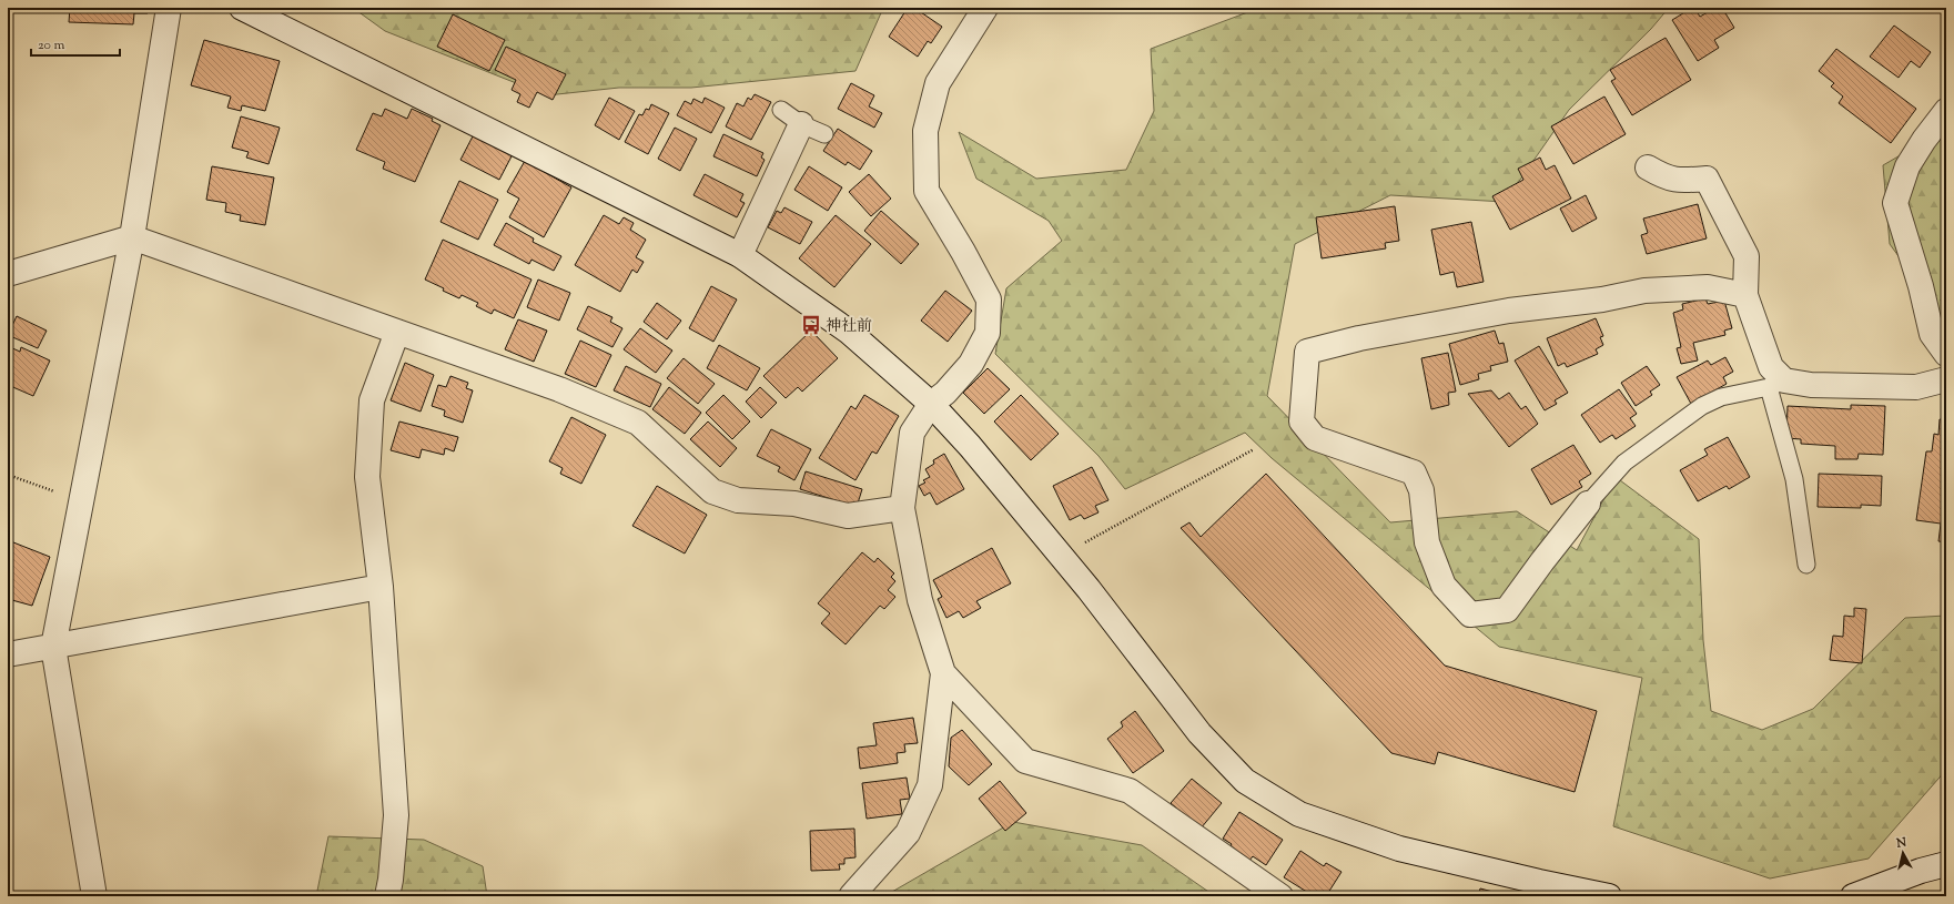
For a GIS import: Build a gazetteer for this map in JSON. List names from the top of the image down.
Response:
{
  "places": {
    "bus stop": ["神社前"]
  },
  "scale_bar": "20 m",
  "north": "top"
}
